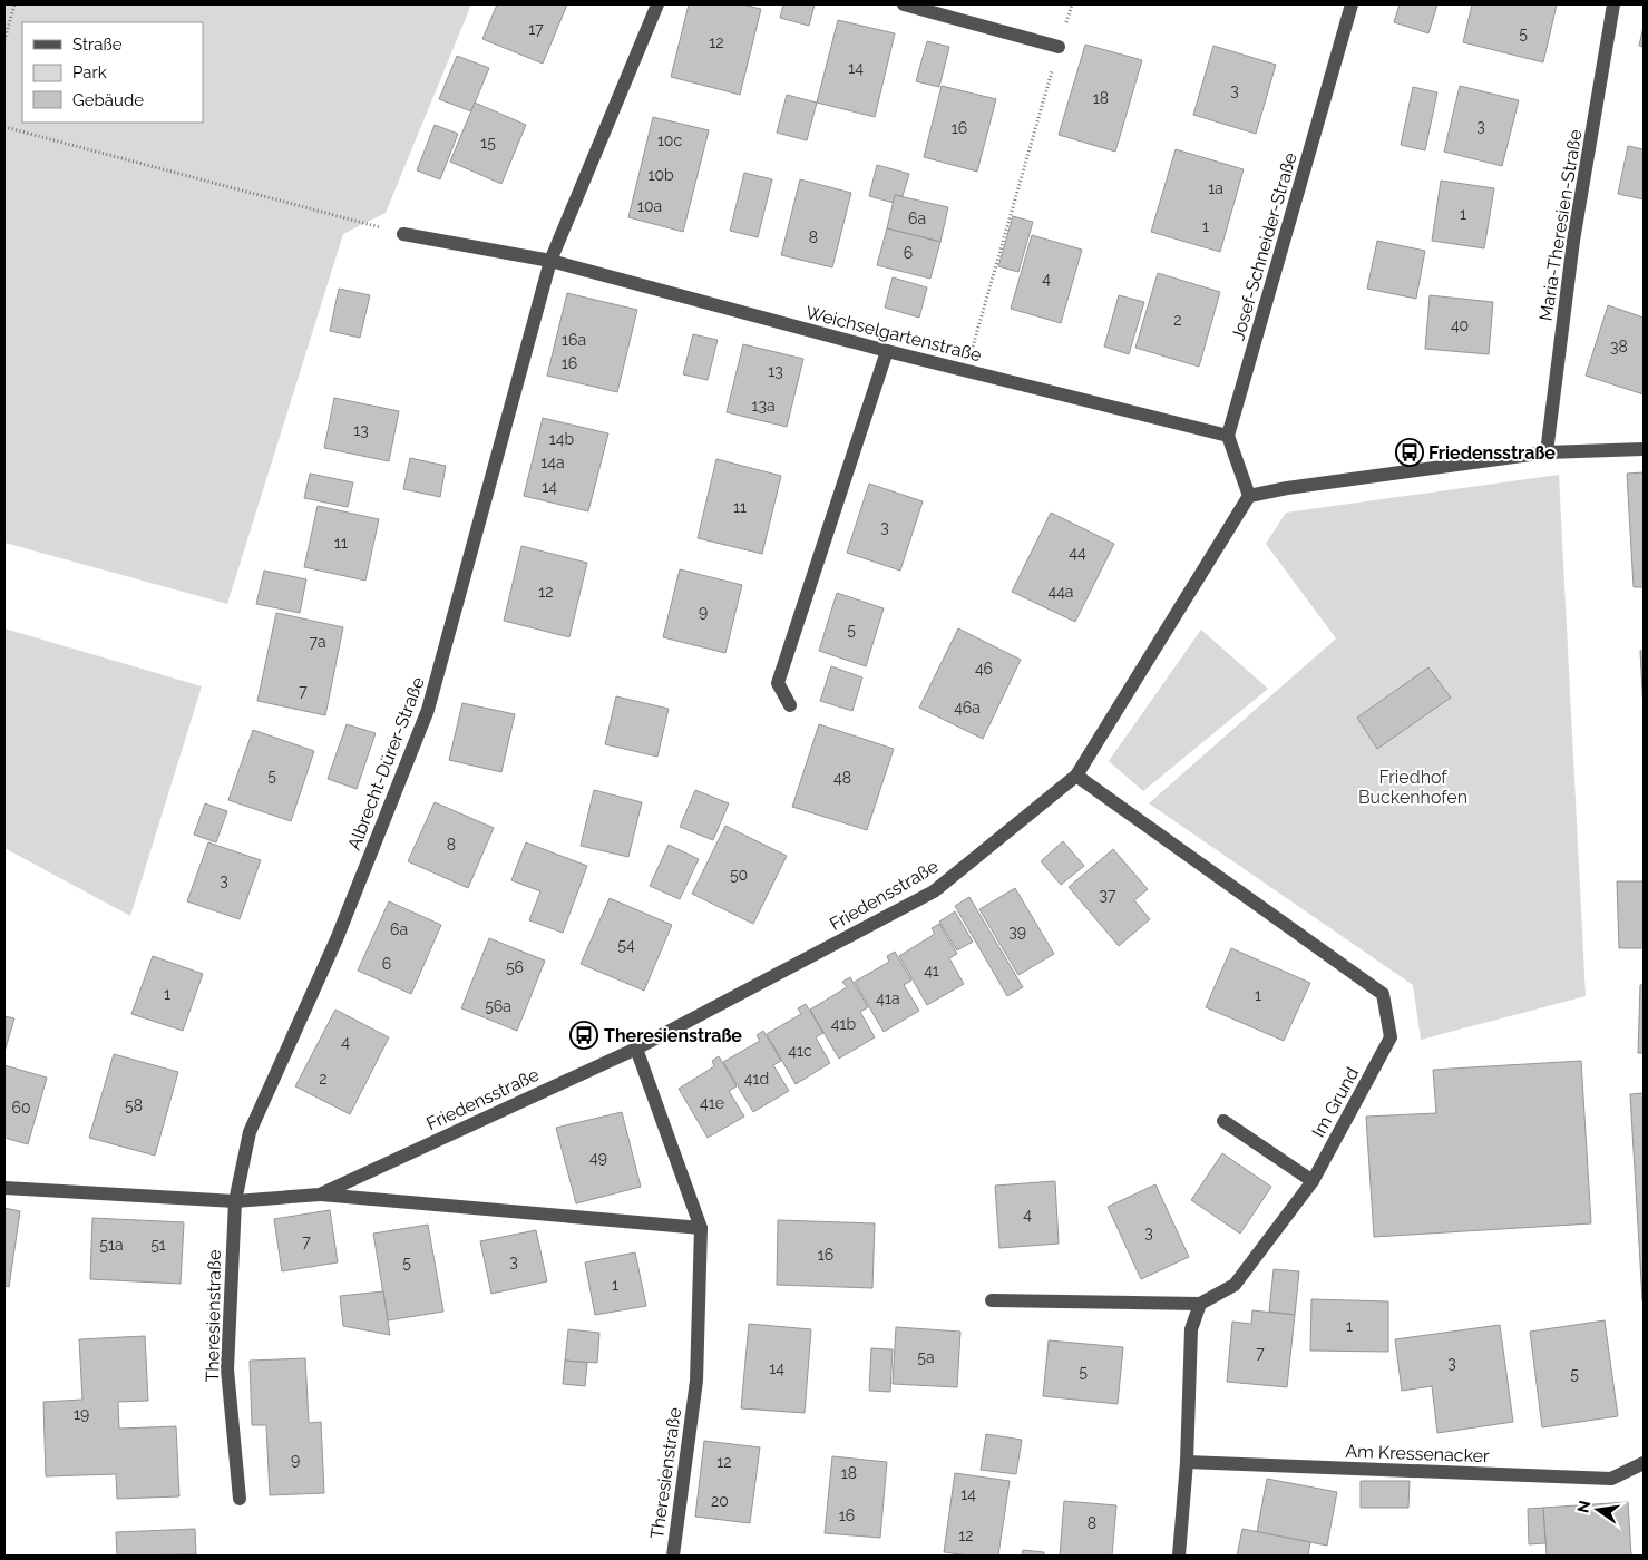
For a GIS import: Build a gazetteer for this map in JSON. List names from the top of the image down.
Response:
{
  "streets": {
    "street": [
      "Maria-Theresien-Straße",
      "Josef-Schneider-Straße",
      "Weichselgartenstraße",
      "Albrecht-Dürer-Straße",
      "Friedensstraße",
      "Im Grund",
      "Theresienstraße",
      "Am Kressenacker"
    ]
  },
  "crossings": [
    ["Josef-Schneider-Straße", "Weichselgartenstraße"],
    ["Weichselgartenstraße", "Albrecht-Dürer-Straße"],
    ["Albrecht-Dürer-Straße", "Friedensstraße"],
    ["Albrecht-Dürer-Straße", "Theresienstraße"],
    ["Friedensstraße", "Im Grund"],
    ["Friedensstraße", "Theresienstraße"]
  ],
  "parks": ["Friedhof Buckenhofen"],
  "places": {
    "bus stop": ["Friedensstraße", "Theresienstraße"]
  },
  "house_numbers": [
    "17",
    "5",
    "12",
    "14",
    "3",
    "18",
    "3",
    "16",
    "10c",
    "15",
    "10b",
    "1a",
    "10a",
    "1",
    "6a",
    "1",
    "8",
    "6",
    "4",
    "2",
    "40",
    "16a",
    "38",
    "16",
    "13",
    "13a",
    "13",
    "14b",
    "14a",
    "14",
    "11",
    "3",
    "11",
    "44",
    "12",
    "44a",
    "9",
    "5",
    "7a",
    "46",
    "7",
    "46a",
    "5",
    "48",
    "8",
    "50",
    "3",
    "37",
    "6a",
    "39",
    "54",
    "6",
    "56",
    "41",
    "1",
    "1",
    "41a",
    "56a",
    "41b",
    "4",
    "41c",
    "2",
    "41d",
    "41e",
    "58",
    "60",
    "49",
    "4",
    "3",
    "7",
    "51a",
    "51",
    "16",
    "3",
    "5",
    "1",
    "1",
    "7",
    "5a",
    "3",
    "14",
    "5",
    "5",
    "19",
    "9",
    "12",
    "18",
    "14",
    "20",
    "16",
    "8",
    "12"
  ],
  "legend": ["Straße", "Park", "Gebäude"],
  "north": "left"
}
